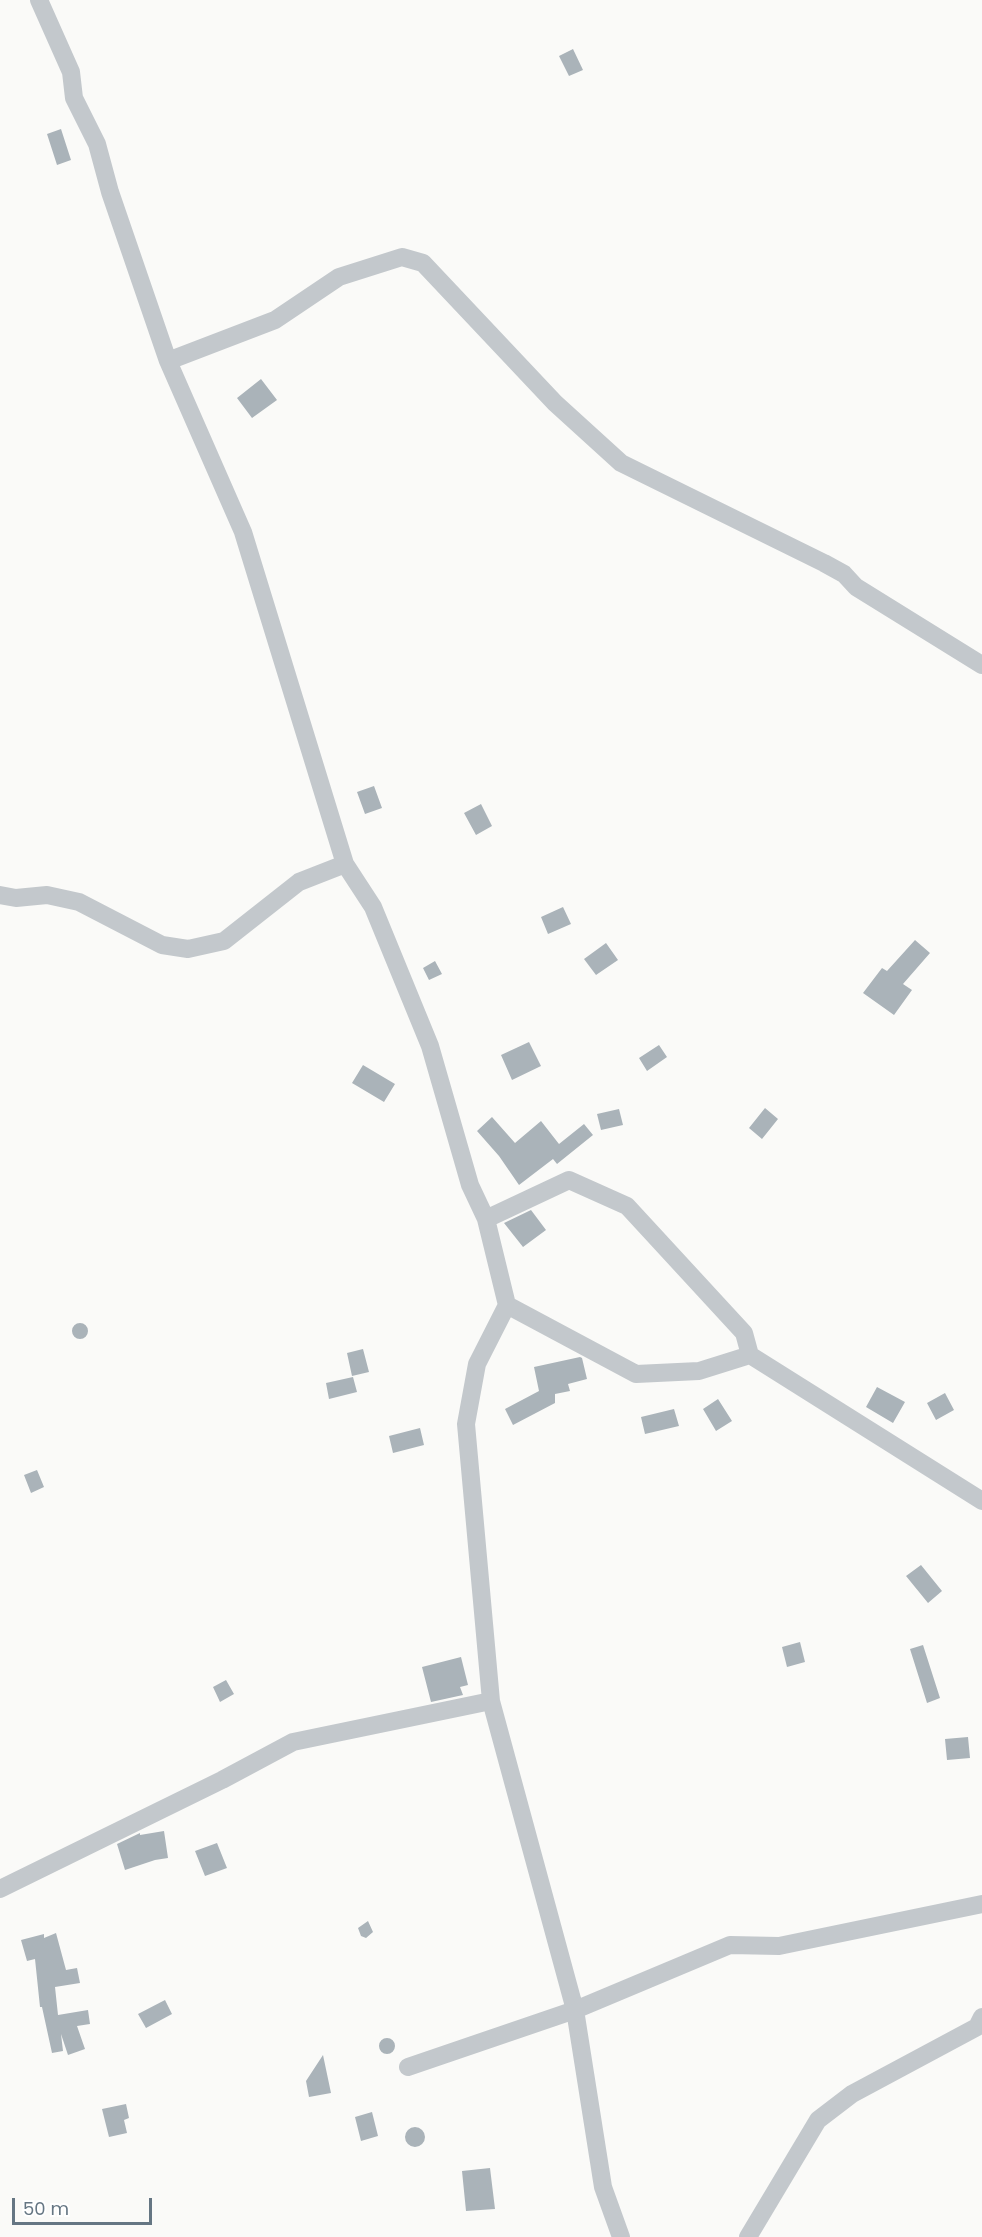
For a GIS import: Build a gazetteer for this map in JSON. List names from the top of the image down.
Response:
{
  "scale_bar": "50 m"
}
